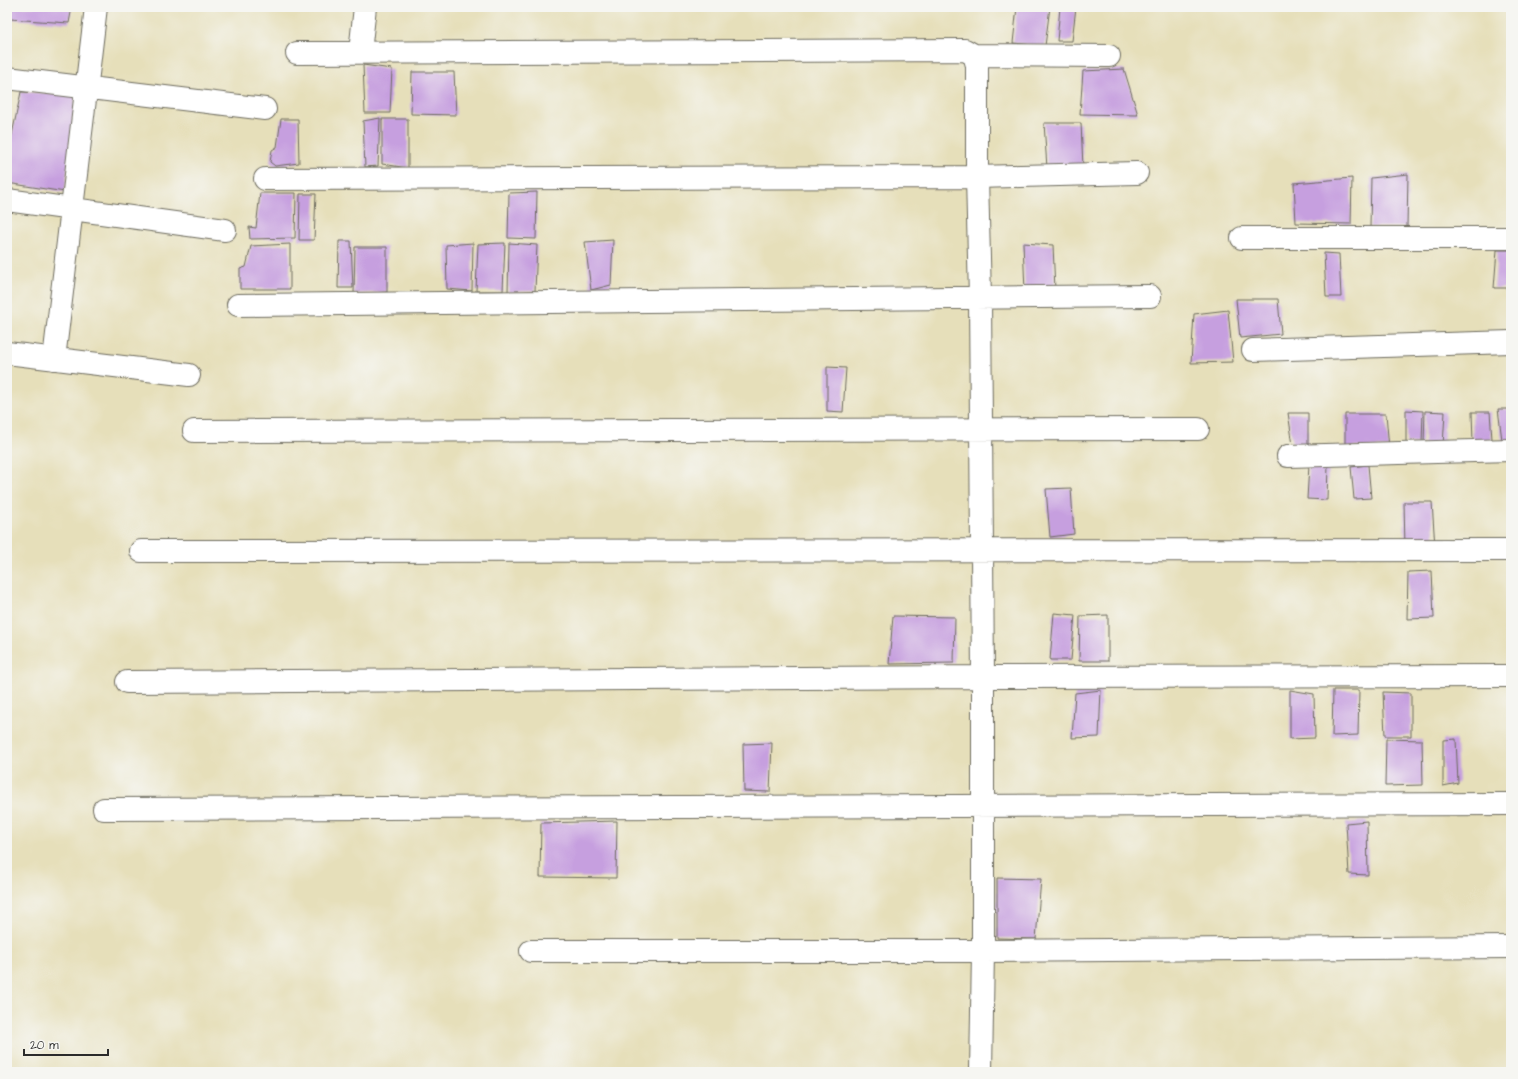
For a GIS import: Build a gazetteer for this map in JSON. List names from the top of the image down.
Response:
{
  "scale_bar": "20 m"
}
